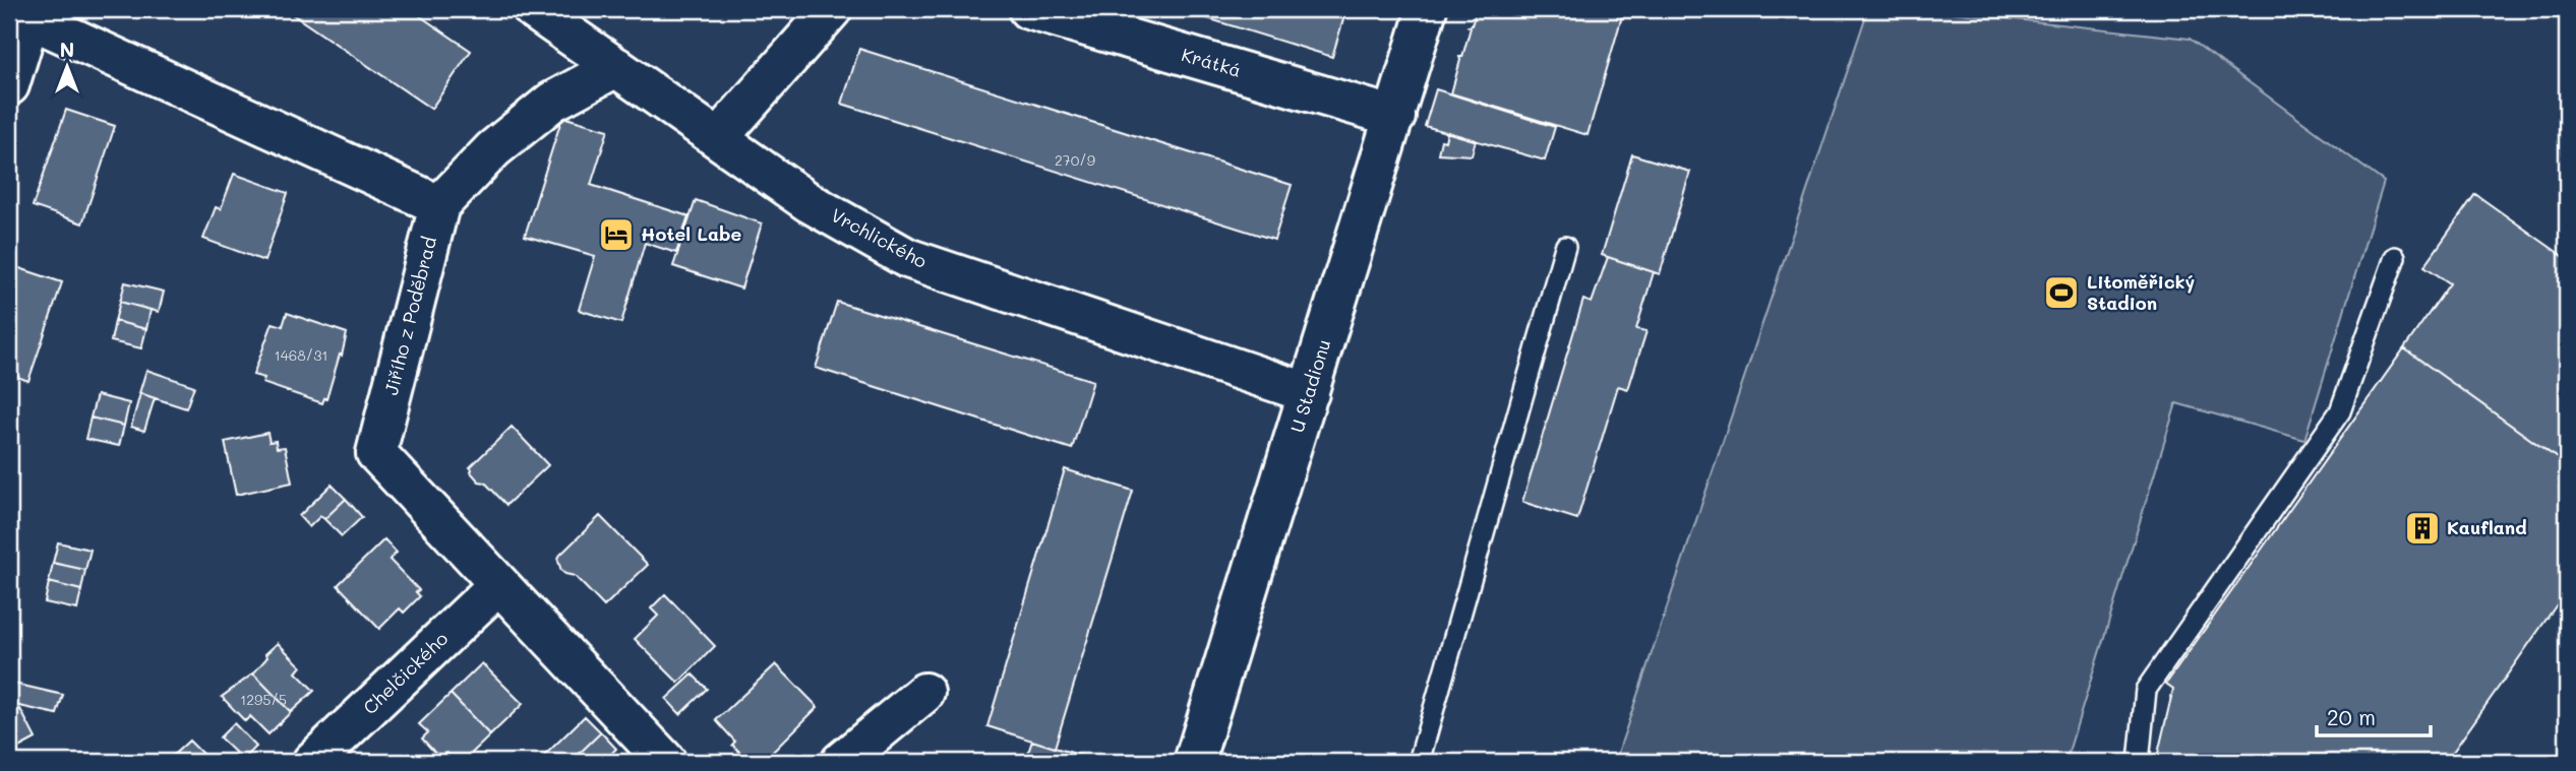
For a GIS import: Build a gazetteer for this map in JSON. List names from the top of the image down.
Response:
{
  "streets": {
    "street": [
      "Krátká",
      "Vrchlického",
      "Jiřího z Poděbrad",
      "U Stadionu",
      "Chelčického"
    ]
  },
  "crossings": [
    ["Krátká", "U Stadionu"],
    ["Vrchlického", "U Stadionu"],
    ["Jiřího z Poděbrad", "Chelčického"]
  ],
  "places": {
    "hotel": ["Hotel Labe"],
    "sports": ["Litoměřický Stadion"],
    "building": ["Kaufland"]
  },
  "house_numbers": ["270/9", "1468/31", "1295/5"],
  "scale_bar": "20 m",
  "north": "top"
}
